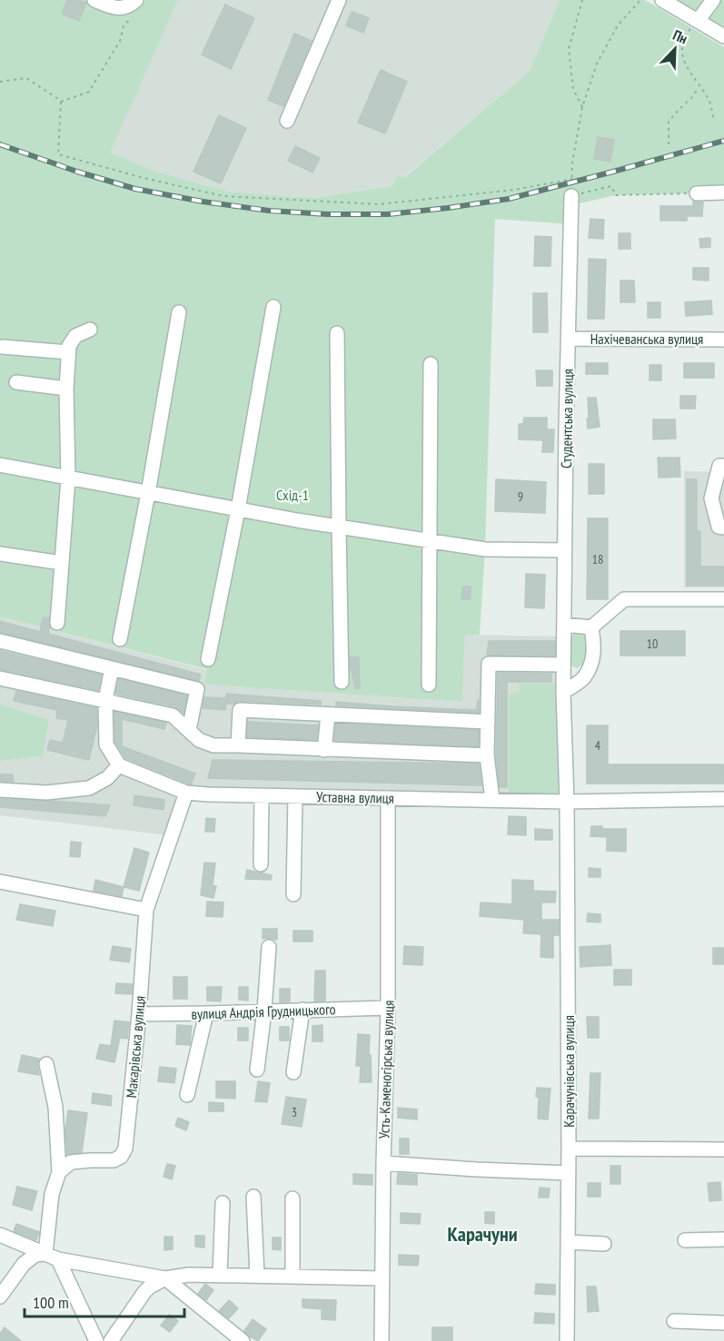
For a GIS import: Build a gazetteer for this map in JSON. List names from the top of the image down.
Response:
{
  "streets": {
    "street": [
      "Нахічеванська вулиця",
      "Студентська вулиця",
      "Уставна вулиця",
      "вулиця Андрія Грудницького",
      "Макарівська вулиця",
      "Усть-Каменогірська вулиця",
      "Карачунівська вулиця"
    ]
  },
  "crossings": [
    ["Нахічеванська вулиця", "Студентська вулиця"],
    ["Студентська вулиця", "Уставна вулиця"],
    ["Студентська вулиця", "Карачунівська вулиця"],
    ["Уставна вулиця", "Макарівська вулиця"],
    ["Уставна вулиця", "Усть-Каменогірська вулиця"],
    ["Уставна вулиця", "Карачунівська вулиця"],
    ["вулиця Андрія Грудницького", "Макарівська вулиця"],
    ["вулиця Андрія Грудницького", "Усть-Каменогірська вулиця"]
  ],
  "districts": ["Карачуни"],
  "parks": ["Схід-1"],
  "house_numbers": [
    "9",
    "18",
    "10",
    "4",
    "3"
  ],
  "scale_bar": "100 m",
  "north": "top right"
}
